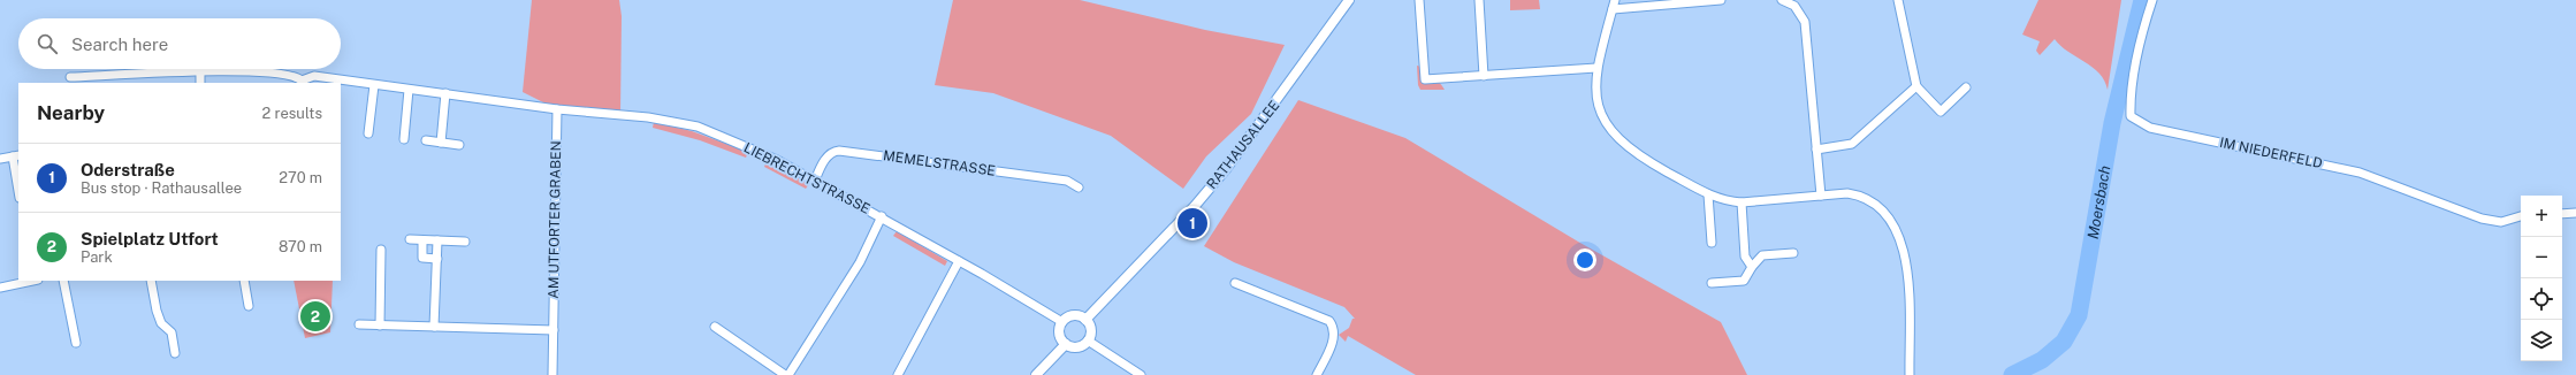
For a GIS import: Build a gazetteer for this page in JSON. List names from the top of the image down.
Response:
{
  "streets": {
    "street": [
      "RATHAUSALLEE",
      "IM NIEDERFELD",
      "MEMELSTRASSE",
      "LIEBRECHTSTRASSE",
      "AM UTFORTER GRABEN"
    ]
  },
  "crossings": [
    ["RATHAUSALLEE", "LIEBRECHTSTRASSE"],
    ["MEMELSTRASSE", "LIEBRECHTSTRASSE"],
    ["LIEBRECHTSTRASSE", "AM UTFORTER GRABEN"]
  ],
  "water": ["Moersbach"],
  "page": {
    "search": "Search here",
    "heading": ["Nearby", "2 results"],
    "list": [
      {
        "mark": "1",
        "name": "Oderstraße",
        "note": "Bus stop · Rathausallee",
        "value": "270 m"
      },
      {
        "mark": "2",
        "name": "Spielplatz Utfort",
        "note": "Park",
        "value": "870 m"
      }
    ],
    "map_buttons": ["+", "−"],
    "pins": ["1", "2"]
  }
}
